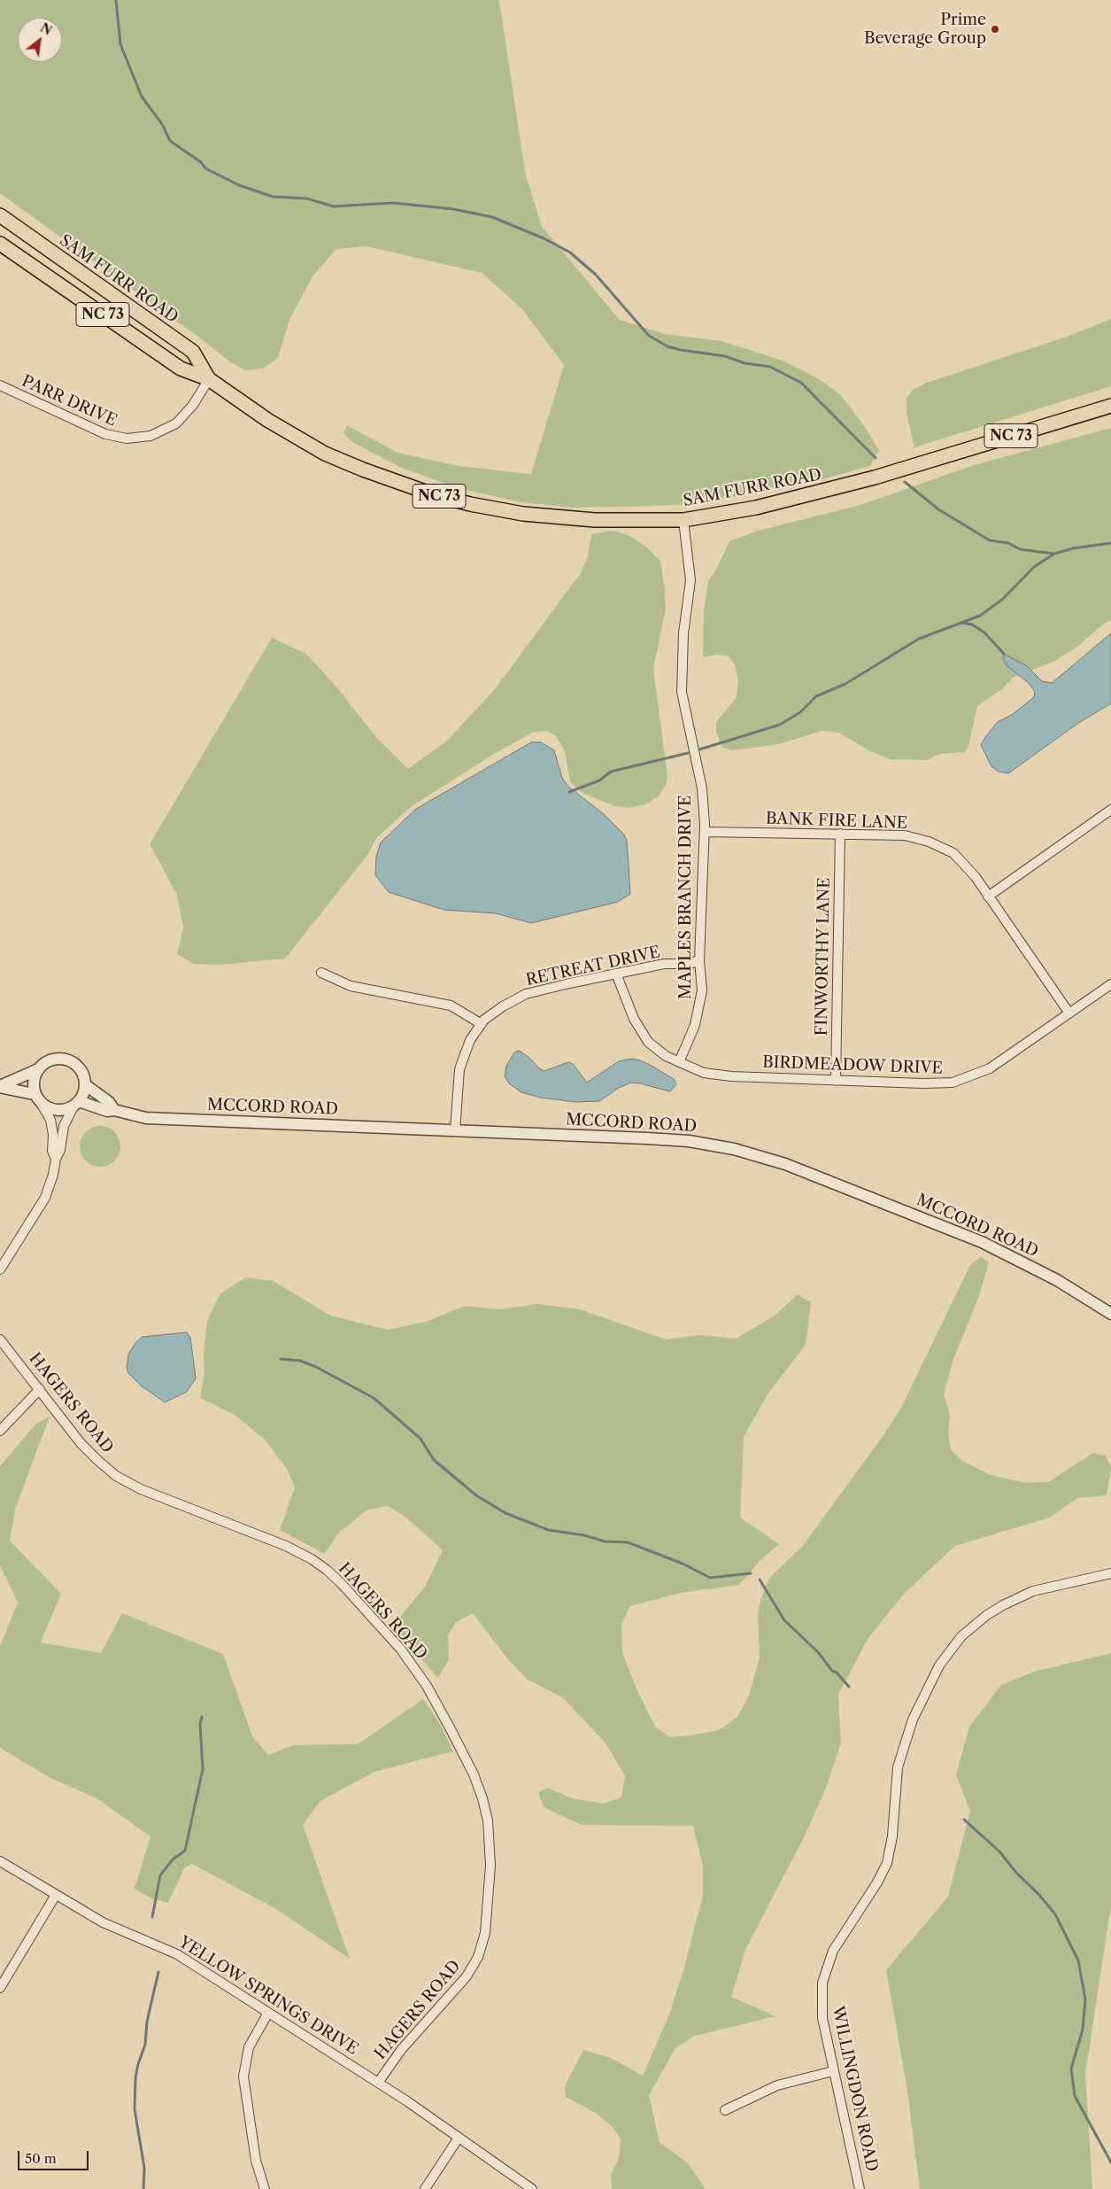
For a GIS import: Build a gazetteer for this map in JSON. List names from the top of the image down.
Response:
{
  "streets": {
    "main road": ["SAM FURR ROAD", "NC 73"],
    "street": [
      "PARR DRIVE",
      "BANK FIRE LANE",
      "MAPLES BRANCH DRIVE",
      "FINWORTHY LANE",
      "RETREAT DRIVE",
      "BIRDMEADOW DRIVE",
      "MCCORD ROAD",
      "HAGERS ROAD",
      "YELLOW SPRINGS DRIVE",
      "WILLINGDON ROAD"
    ]
  },
  "crossings": [
    ["SAM FURR ROAD", "PARR DRIVE"],
    ["SAM FURR ROAD", "MAPLES BRANCH DRIVE"],
    ["BANK FIRE LANE", "MAPLES BRANCH DRIVE"],
    ["BANK FIRE LANE", "FINWORTHY LANE"],
    ["BANK FIRE LANE", "BIRDMEADOW DRIVE"],
    ["MAPLES BRANCH DRIVE", "RETREAT DRIVE"],
    ["MAPLES BRANCH DRIVE", "BIRDMEADOW DRIVE"],
    ["FINWORTHY LANE", "BIRDMEADOW DRIVE"],
    ["RETREAT DRIVE", "BIRDMEADOW DRIVE"],
    ["RETREAT DRIVE", "MCCORD ROAD"],
    ["HAGERS ROAD", "YELLOW SPRINGS DRIVE"]
  ],
  "places": ["Prime Beverage Group"],
  "scale_bar": "50 m",
  "north": "top right"
}
